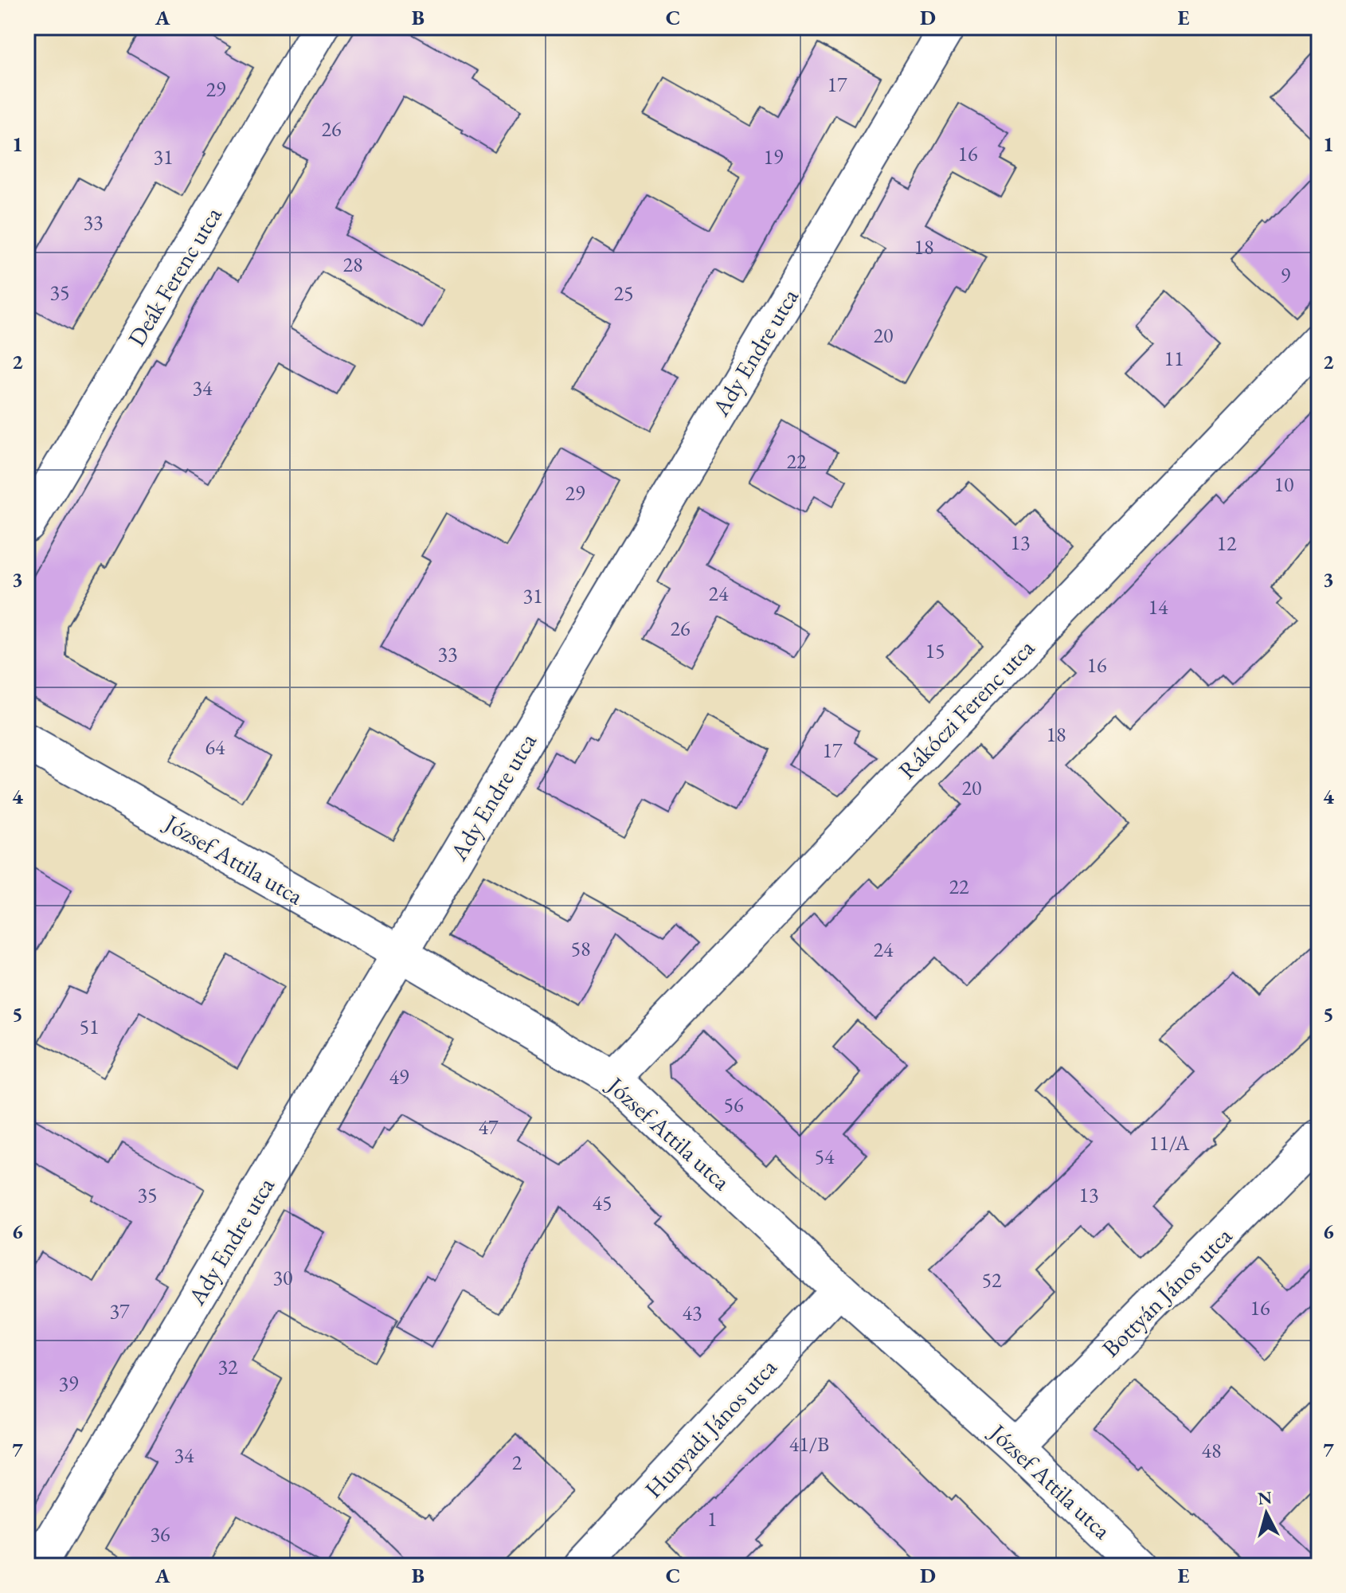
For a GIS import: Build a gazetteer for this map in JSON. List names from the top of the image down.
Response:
{
  "streets": {
    "street": [
      "Deák Ferenc utca",
      "Ady Endre utca",
      "Rákóczi Ferenc utca",
      "József Attila utca",
      "Bottyán János utca",
      "Hunyadi János utca"
    ]
  },
  "crossings": [
    ["Ady Endre utca", "József Attila utca"],
    ["Rákóczi Ferenc utca", "József Attila utca"],
    ["József Attila utca", "Bottyán János utca"],
    ["József Attila utca", "Hunyadi János utca"]
  ],
  "house_numbers": [
    "17",
    "29",
    "26",
    "16",
    "31",
    "19",
    "33",
    "18",
    "28",
    "9",
    "35",
    "25",
    "20",
    "11",
    "34",
    "22",
    "10",
    "29",
    "13",
    "12",
    "24",
    "31",
    "14",
    "26",
    "15",
    "33",
    "16",
    "18",
    "64",
    "17",
    "20",
    "22",
    "58",
    "24",
    "51",
    "49",
    "56",
    "47",
    "11/A",
    "54",
    "35",
    "13",
    "45",
    "30",
    "52",
    "16",
    "37",
    "43",
    "32",
    "39",
    "41/B",
    "48",
    "34",
    "2",
    "1",
    "36"
  ],
  "north": "top",
  "grid": {
    "columns": [
      "A",
      "B",
      "C",
      "D",
      "E"
    ],
    "rows": [
      "1",
      "2",
      "3",
      "4",
      "5",
      "6",
      "7"
    ]
  }
}
